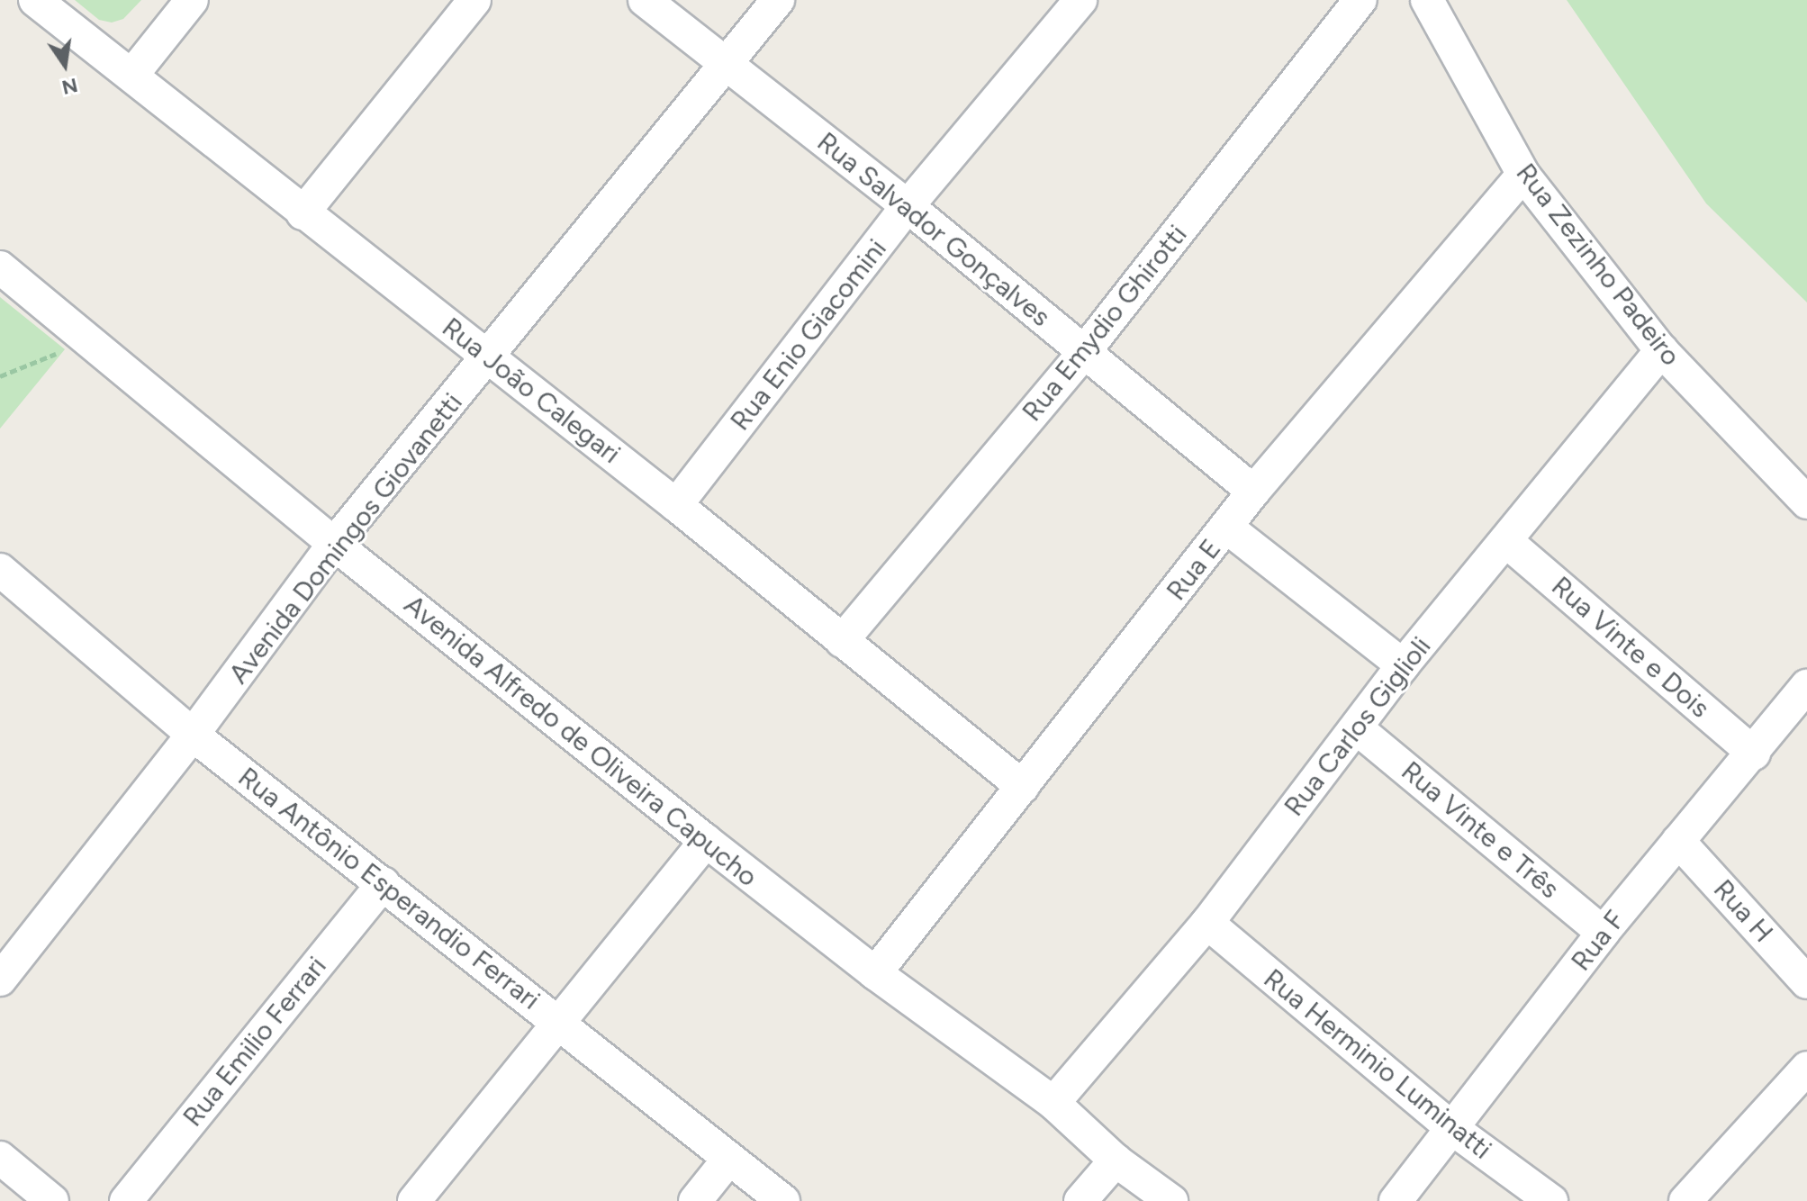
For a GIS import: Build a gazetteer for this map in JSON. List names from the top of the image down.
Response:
{
  "streets": {
    "street": [
      "Rua Salvador Gonçalves",
      "Rua Zezinho Padeiro",
      "Rua Emydio Ghirotti",
      "Rua Enio Giacomini",
      "Rua João Calegari",
      "Avenida Domingos Giovanetti",
      "Rua E",
      "Rua Vinte e Dois",
      "Rua Carlos Giglioli",
      "Avenida Alfredo de Oliveira Capucho",
      "Rua Vinte e Três",
      "Rua Antônio Esperandio Ferrari",
      "Rua H",
      "Rua F",
      "Rua Emilio Ferrari",
      "Rua Herminio Luminatti"
    ]
  },
  "crossings": [
    ["Rua Salvador Gonçalves", "Rua Emydio Ghirotti"],
    ["Rua Salvador Gonçalves", "Rua Enio Giacomini"],
    ["Rua Salvador Gonçalves", "Avenida Domingos Giovanetti"],
    ["Rua Salvador Gonçalves", "Rua E"],
    ["Rua Zezinho Padeiro", "Rua E"],
    ["Rua Zezinho Padeiro", "Rua Carlos Giglioli"],
    ["Rua Emydio Ghirotti", "Rua João Calegari"],
    ["Rua Enio Giacomini", "Rua João Calegari"],
    ["Rua João Calegari", "Avenida Domingos Giovanetti"],
    ["Rua João Calegari", "Rua E"],
    ["Avenida Domingos Giovanetti", "Avenida Alfredo de Oliveira Capucho"],
    ["Avenida Domingos Giovanetti", "Rua Antônio Esperandio Ferrari"],
    ["Rua E", "Avenida Alfredo de Oliveira Capucho"],
    ["Rua Vinte e Dois", "Rua Carlos Giglioli"],
    ["Rua Vinte e Dois", "Rua F"],
    ["Rua Carlos Giglioli", "Avenida Alfredo de Oliveira Capucho"],
    ["Rua Carlos Giglioli", "Rua Vinte e Três"],
    ["Rua Carlos Giglioli", "Rua Herminio Luminatti"],
    ["Rua Vinte e Três", "Rua F"],
    ["Rua Antônio Esperandio Ferrari", "Rua Emilio Ferrari"],
    ["Rua H", "Rua F"],
    ["Rua F", "Rua Herminio Luminatti"]
  ],
  "north": "bottom"
}
